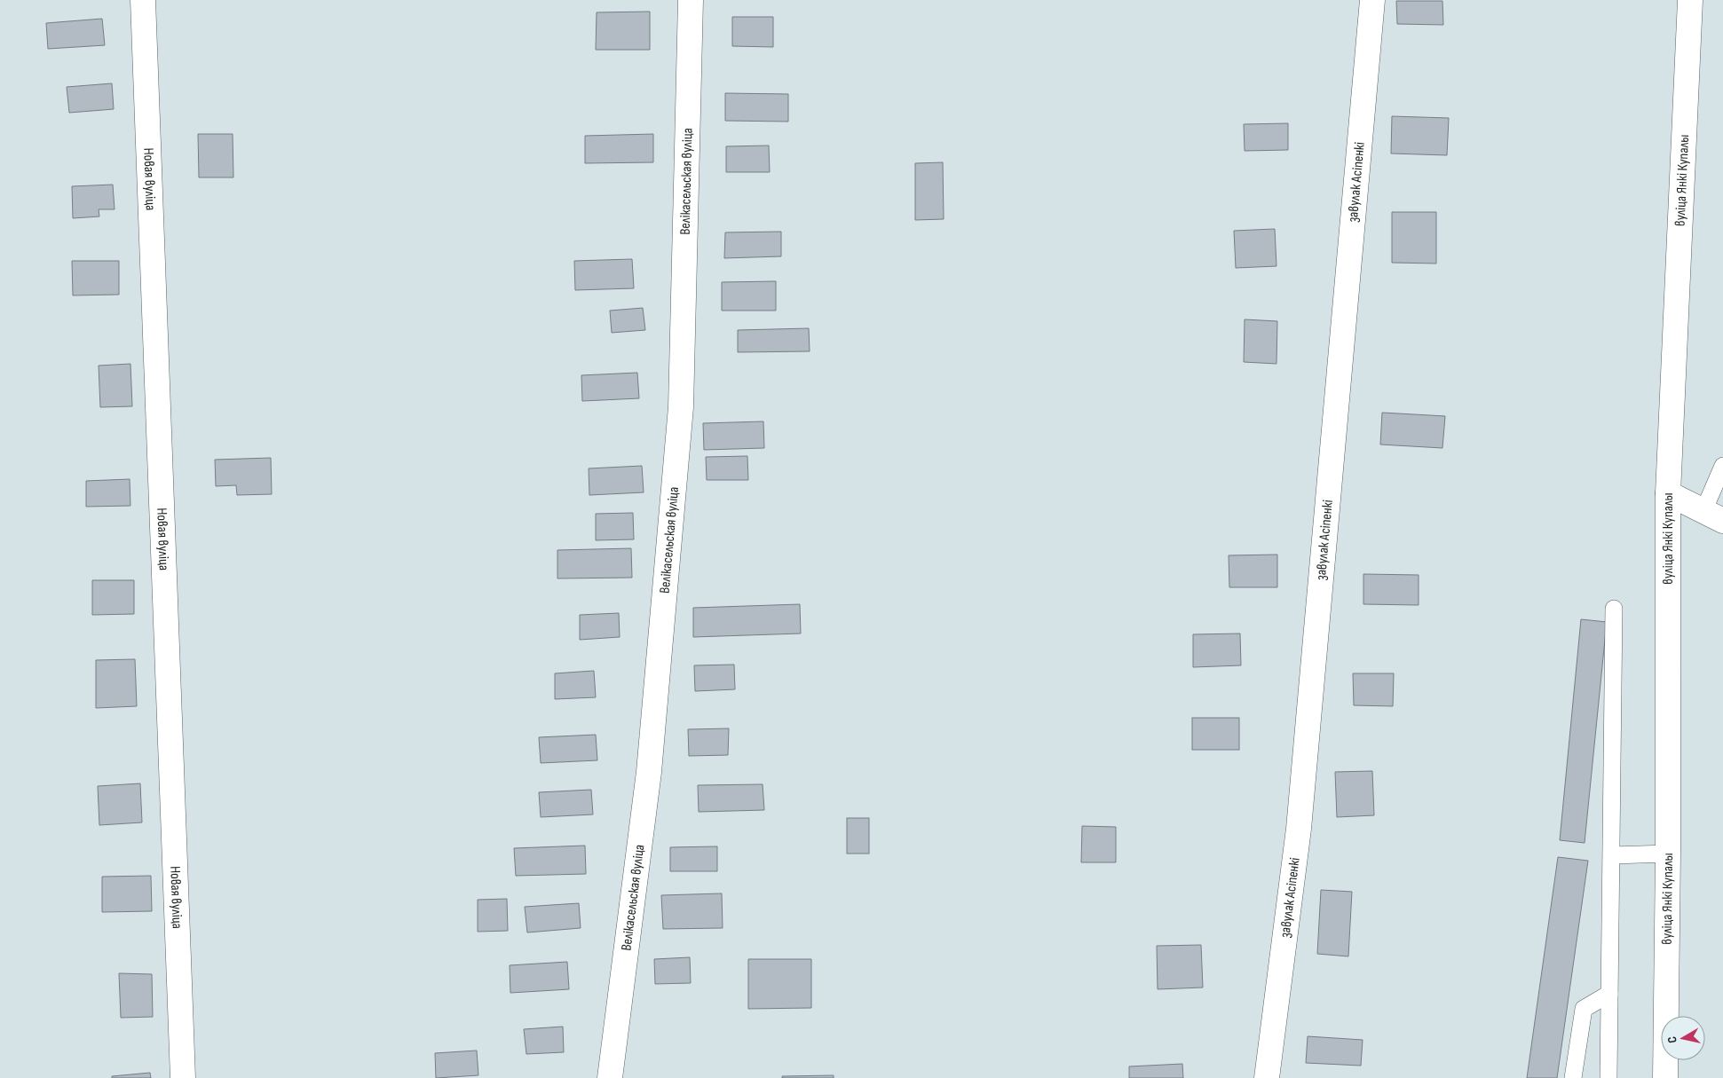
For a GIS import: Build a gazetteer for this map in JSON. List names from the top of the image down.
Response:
{
  "streets": {
    "street": [
      "Новая вуліца",
      "вуліца Янкі Купалы",
      "Велікасельская вуліца",
      "завулак Асіпенкі"
    ]
  },
  "north": "left"
}
